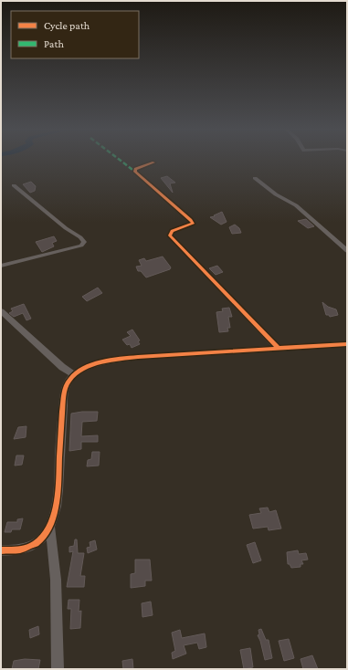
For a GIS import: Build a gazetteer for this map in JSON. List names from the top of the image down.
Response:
{
  "legend": ["Cycle path", "Path"]
}
